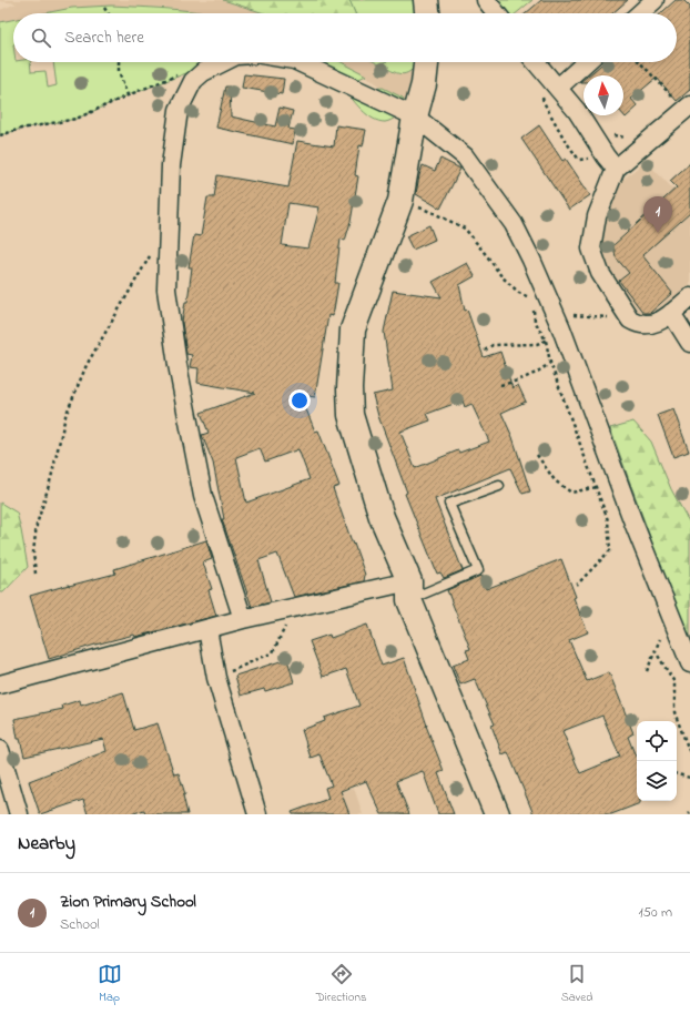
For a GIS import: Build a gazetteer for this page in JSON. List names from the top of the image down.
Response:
{
  "north": "top",
  "page": {
    "search": "Search here",
    "pins": "1",
    "heading": "Nearby",
    "list": [
      {
        "mark": "1",
        "name": "Zion Primary School",
        "note": "School",
        "value": "150 m"
      }
    ],
    "nav": ["Map", "Directions", "Saved"]
  }
}
